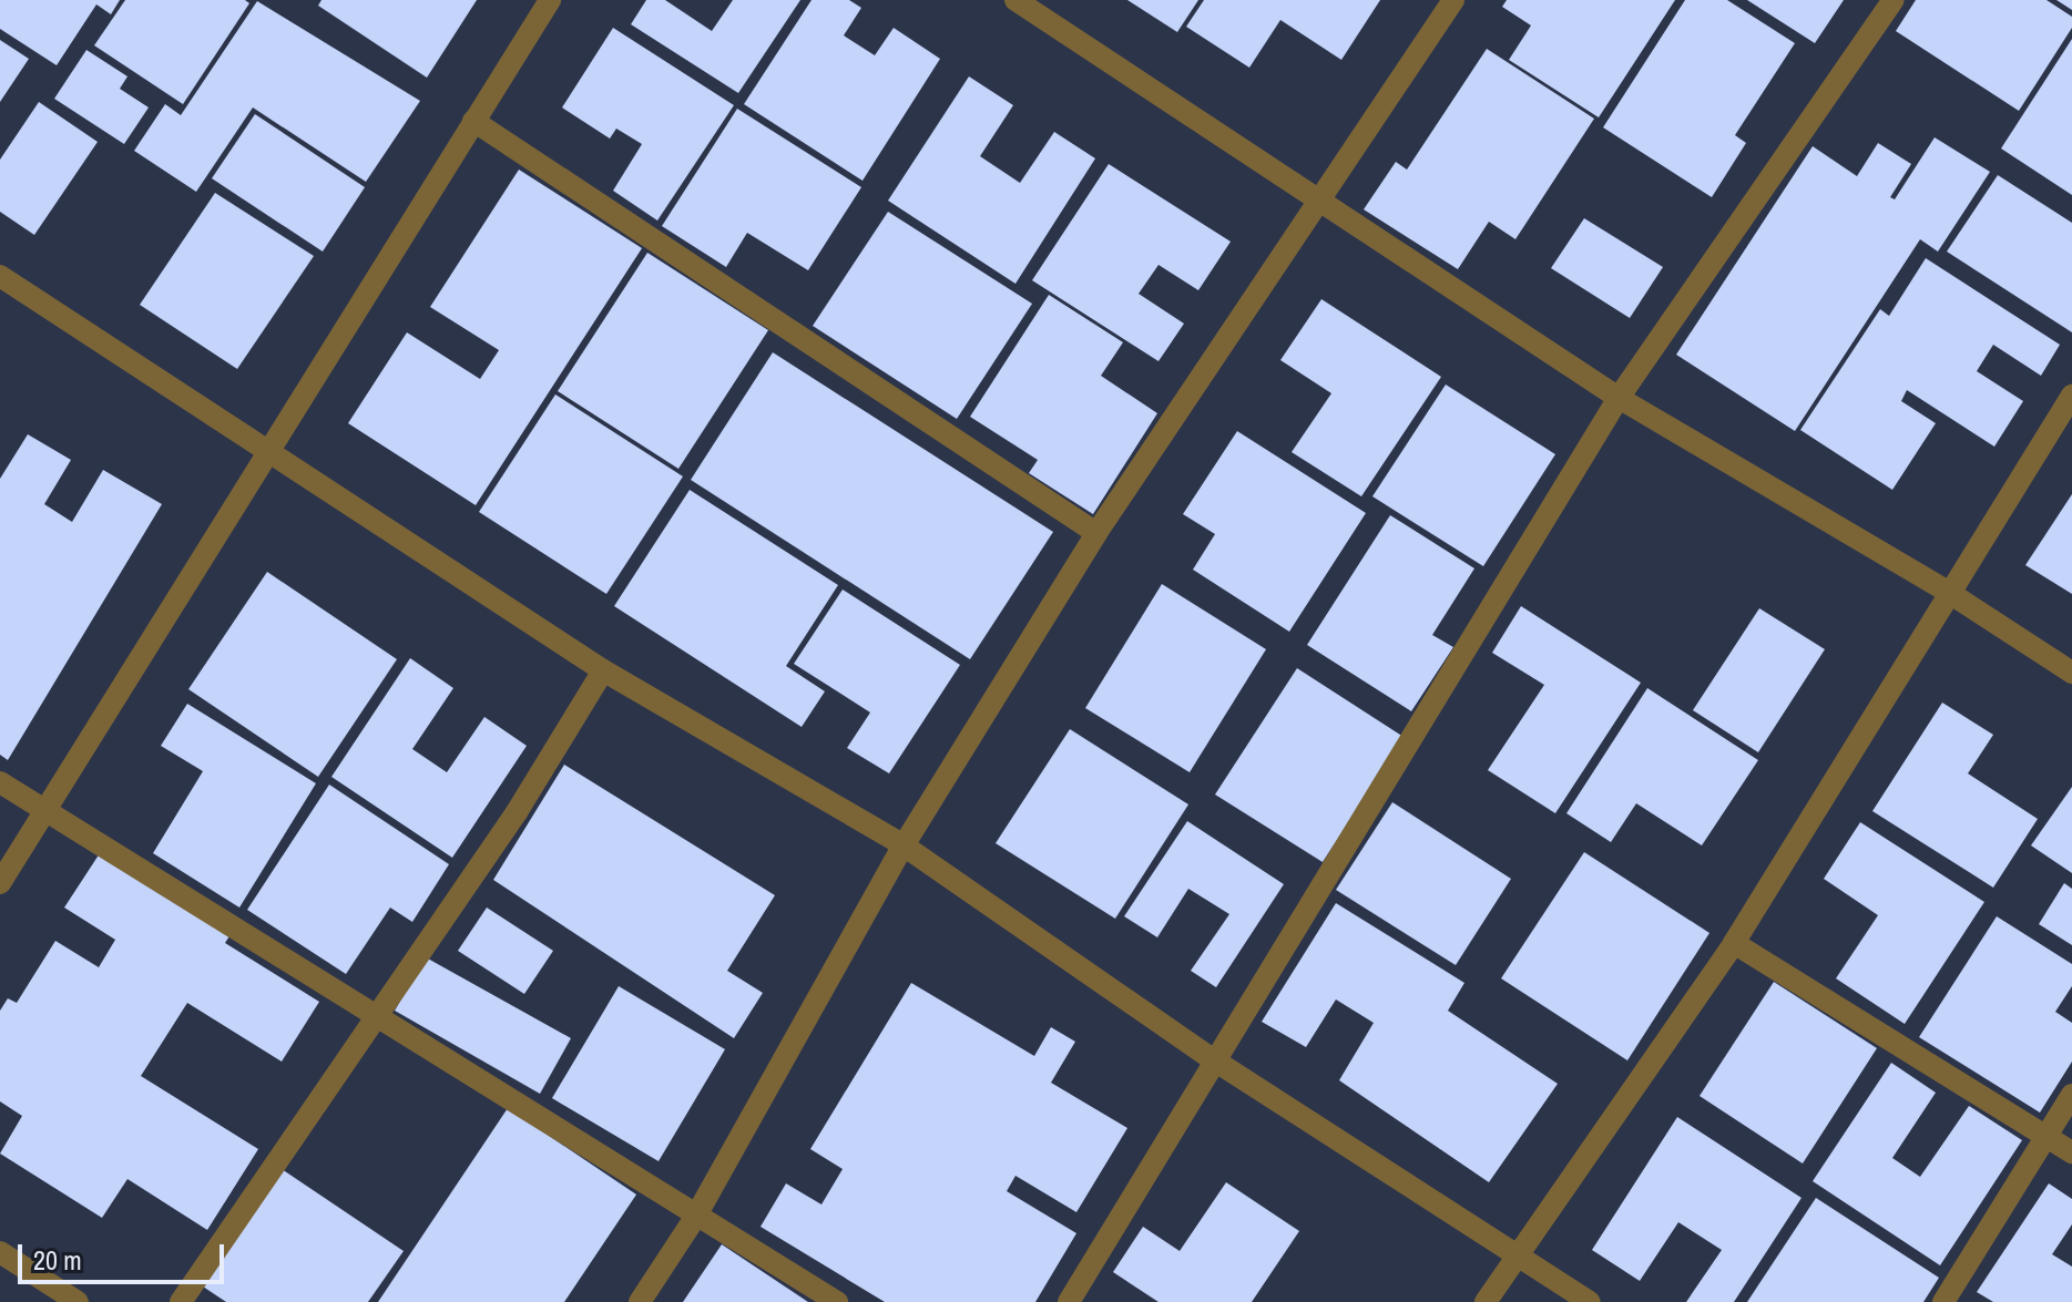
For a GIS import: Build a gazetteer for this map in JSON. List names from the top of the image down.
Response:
{
  "scale_bar": "20 m"
}
